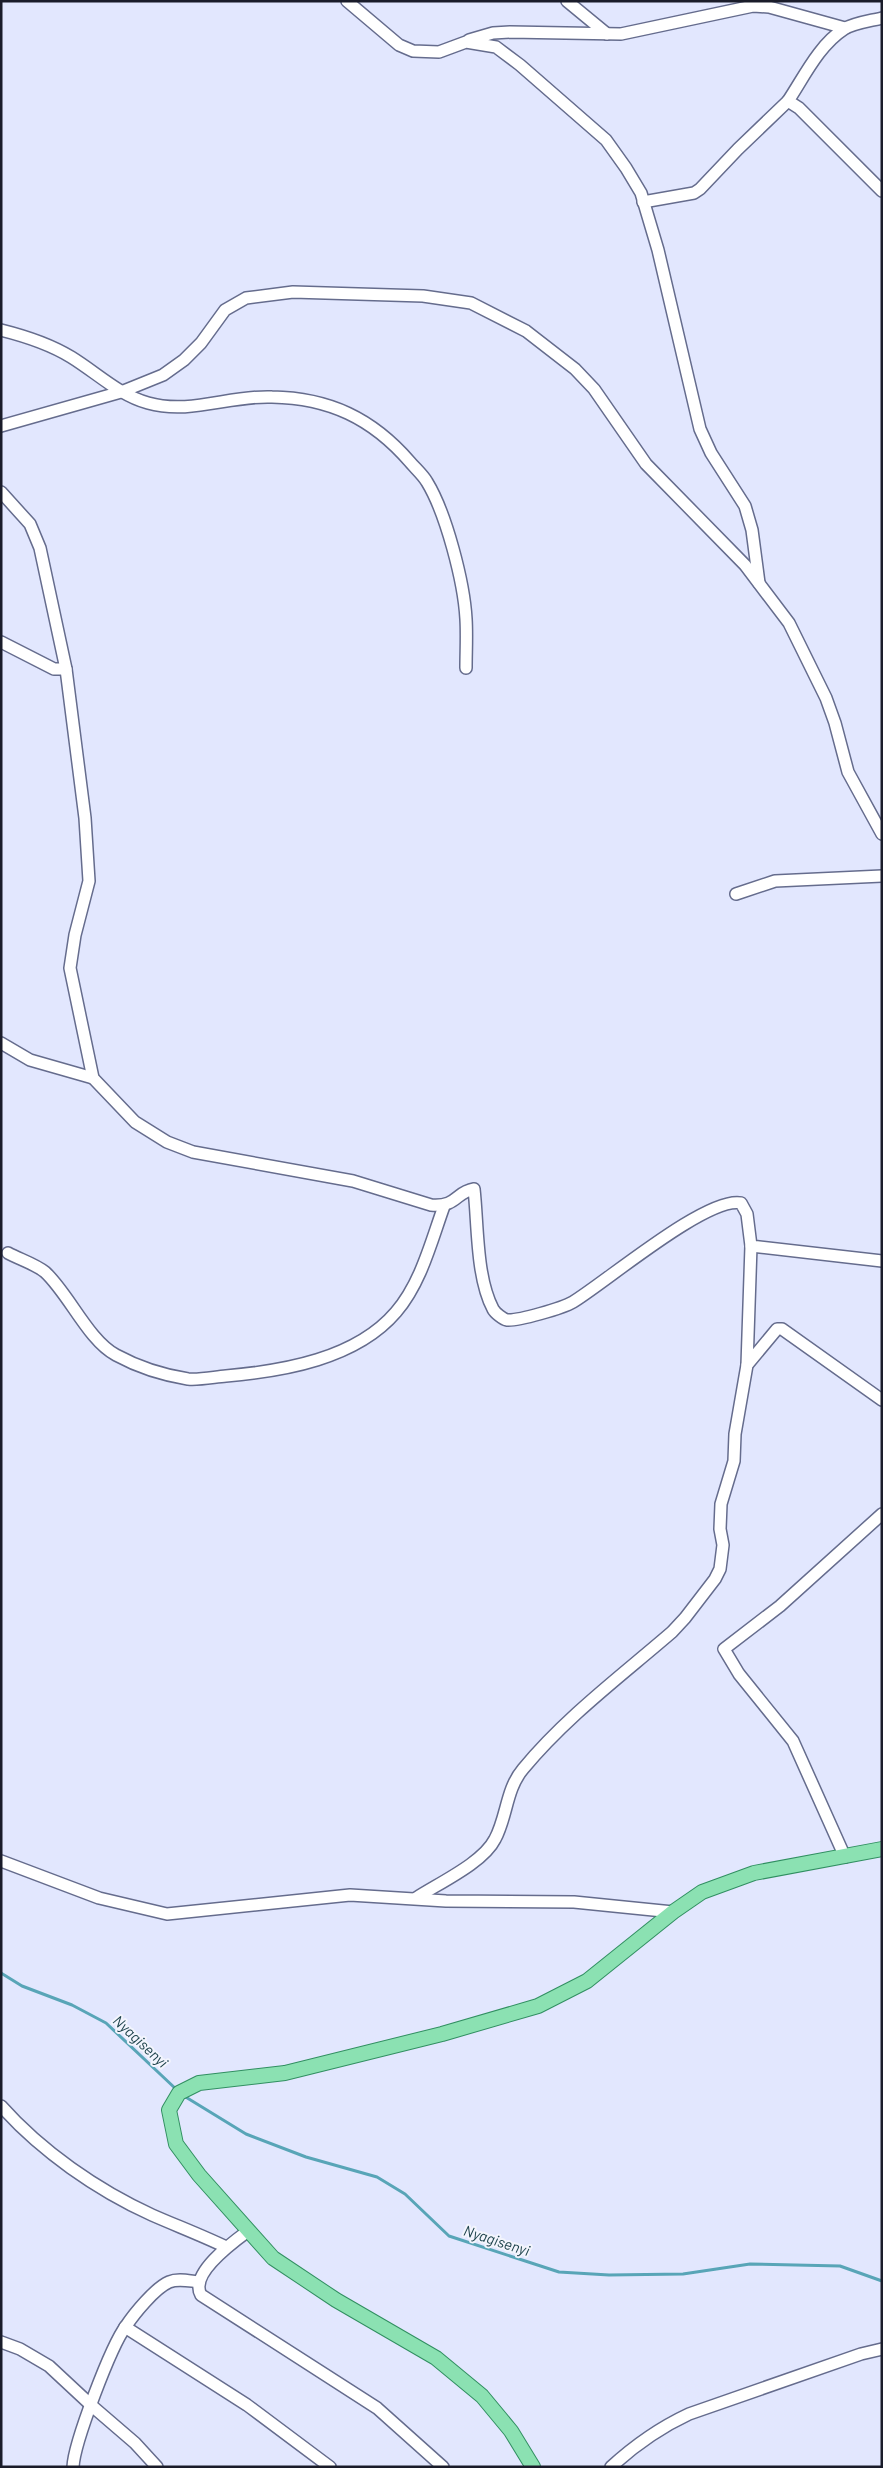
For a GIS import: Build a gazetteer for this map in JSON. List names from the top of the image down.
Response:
{
  "water": ["Nyagisenyi"]
}
